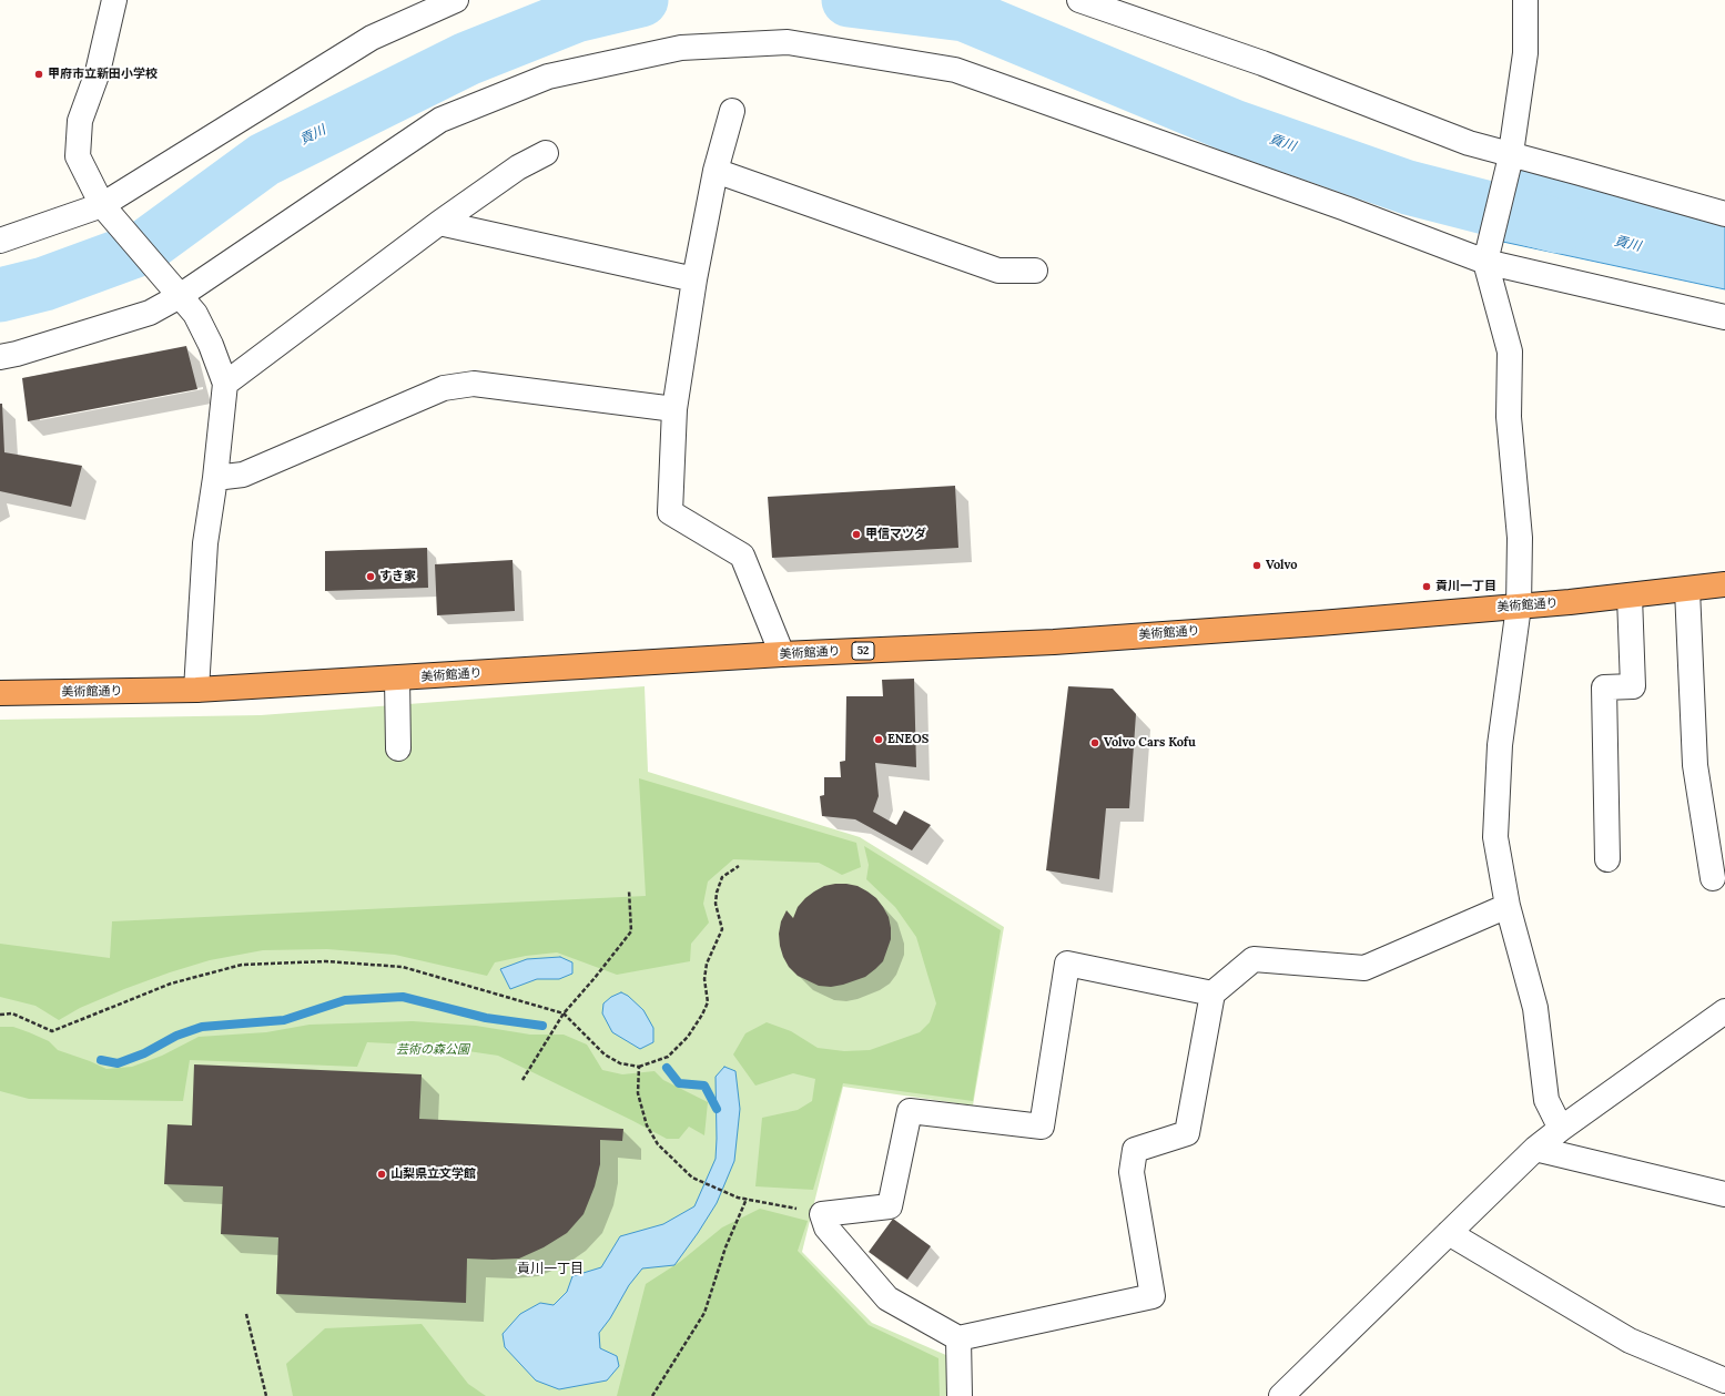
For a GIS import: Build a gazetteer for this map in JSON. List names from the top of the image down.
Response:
{
  "streets": {
    "highway": ["美術館通り", "52"]
  },
  "districts": ["貢川一丁目"],
  "water": ["貢川"],
  "parks": ["芸術の森公園"],
  "places": [
    "甲府市立新田小学校",
    "甲信マツダ",
    "Volvo",
    "すき家",
    "貢川一丁目",
    "ENEOS",
    "Volvo Cars Kofu",
    "山梨県立文学館"
  ]
}
